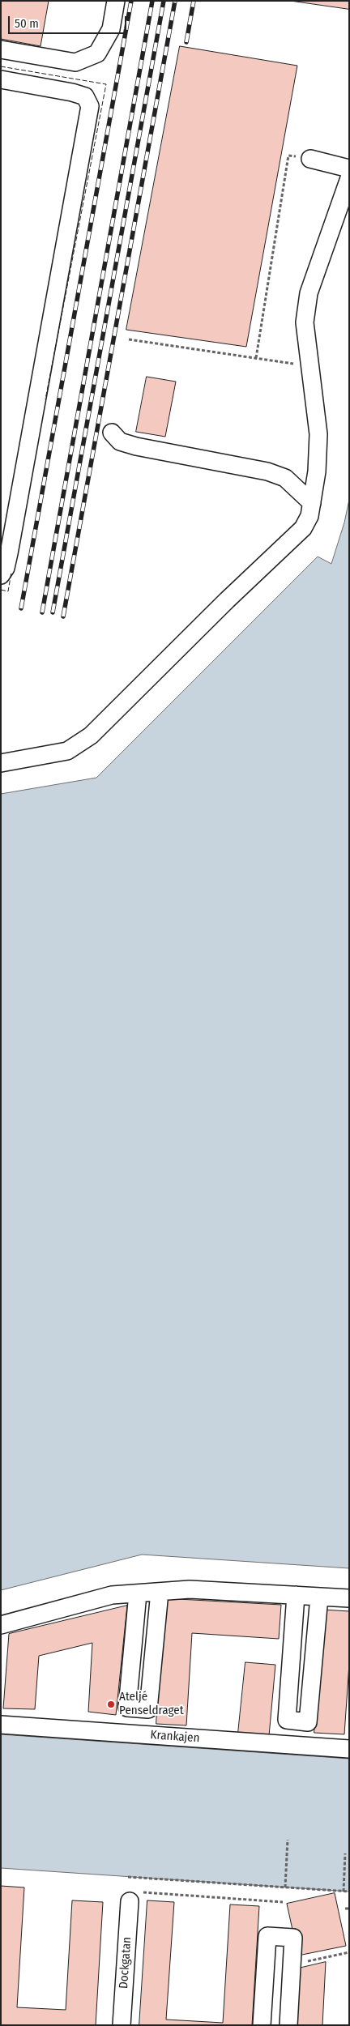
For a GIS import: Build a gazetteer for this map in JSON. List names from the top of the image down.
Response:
{
  "streets": {
    "street": ["Krankajen", "Dockgatan"]
  },
  "places": ["Ateljé Penseldraget"],
  "scale_bar": "50 m"
}
